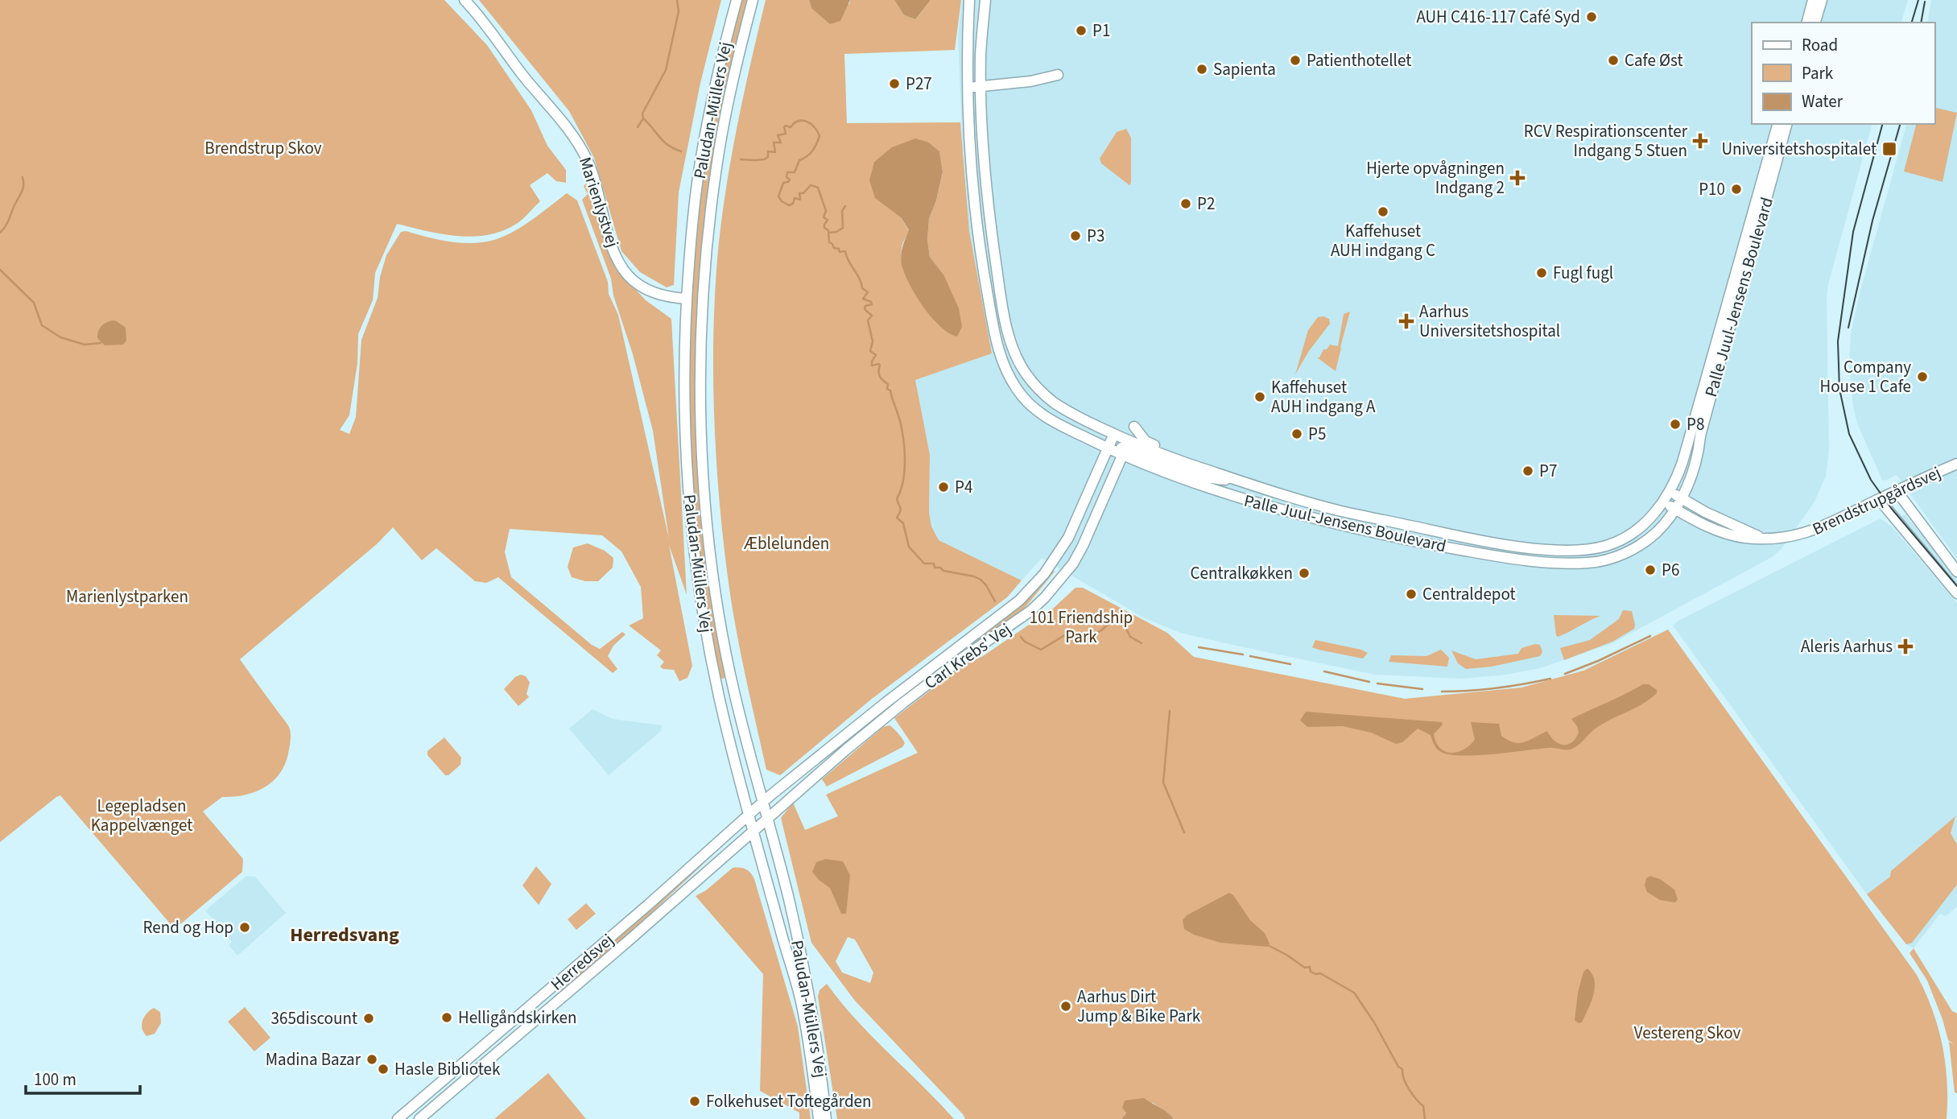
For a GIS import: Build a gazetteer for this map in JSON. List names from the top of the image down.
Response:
{
  "streets": {
    "street": [
      "Paludan-Müllers Vej",
      "Marienlystvej",
      "Palle Juul-Jensens Boulevard",
      "Brendstrupgårdsvej",
      "Carl Krebs' Vej",
      "Herredsvej"
    ]
  },
  "crossings": [
    ["Paludan-Müllers Vej", "Marienlystvej"],
    ["Paludan-Müllers Vej", "Carl Krebs' Vej"],
    ["Paludan-Müllers Vej", "Herredsvej"],
    ["Palle Juul-Jensens Boulevard", "Brendstrupgårdsvej"],
    ["Palle Juul-Jensens Boulevard", "Carl Krebs' Vej"],
    ["Carl Krebs' Vej", "Herredsvej"]
  ],
  "districts": ["Herredsvang"],
  "parks": [
    "Brendstrup Skov",
    "Æblelunden",
    "Marienlystparken",
    "101 Friendship Park",
    "Legepladsen Kappelvænget",
    "Vestereng Skov"
  ],
  "places": {
    "other": [
      "AUH C416-117 Café Syd",
      "P1",
      "Patienthotellet",
      "Cafe Øst",
      "Sapienta",
      "P27",
      "P10",
      "P2",
      "Kaffehuset AUH indgang C",
      "P3",
      "Fugl fugl",
      "Company House 1 Cafe",
      "Kaffehuset AUH indgang A",
      "P8",
      "P5",
      "P7",
      "P4",
      "P6",
      "Centralkøkken",
      "Centraldepot",
      "Rend og Hop",
      "Aarhus Dirt Jump & Bike Park",
      "Helligåndskirken",
      "365discount",
      "Madina Bazar",
      "Hasle Bibliotek",
      "Folkehuset Toftegården"
    ],
    "health": [
      "RCV Respirationscenter Indgang 5 Stuen",
      "Hjerte opvågningen Indgang 2",
      "Aarhus Universitetshospital",
      "Aleris Aarhus"
    ],
    "transit": ["Universitetshospitalet"]
  },
  "legend": ["Road", "Park", "Water"],
  "scale_bar": "100 m"
}
